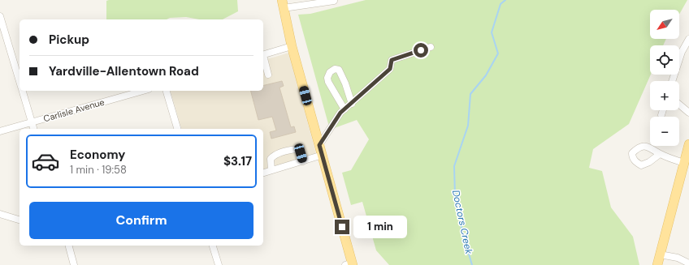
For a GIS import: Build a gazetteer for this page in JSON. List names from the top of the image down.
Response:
{
  "streets": {
    "street": ["Carlisle Avenue"]
  },
  "water": ["Doctors Creek"],
  "north": "bottom left",
  "page": {
    "map_buttons": ["+", "−"],
    "banner": ["Pickup", "Yardville-Allentown Road"],
    "list": [
      {
        "name": "Economy",
        "note": "1 min · 19:58",
        "value": "$3.17"
      }
    ],
    "buttons": "Confirm",
    "bubble": "1 min"
  }
}
